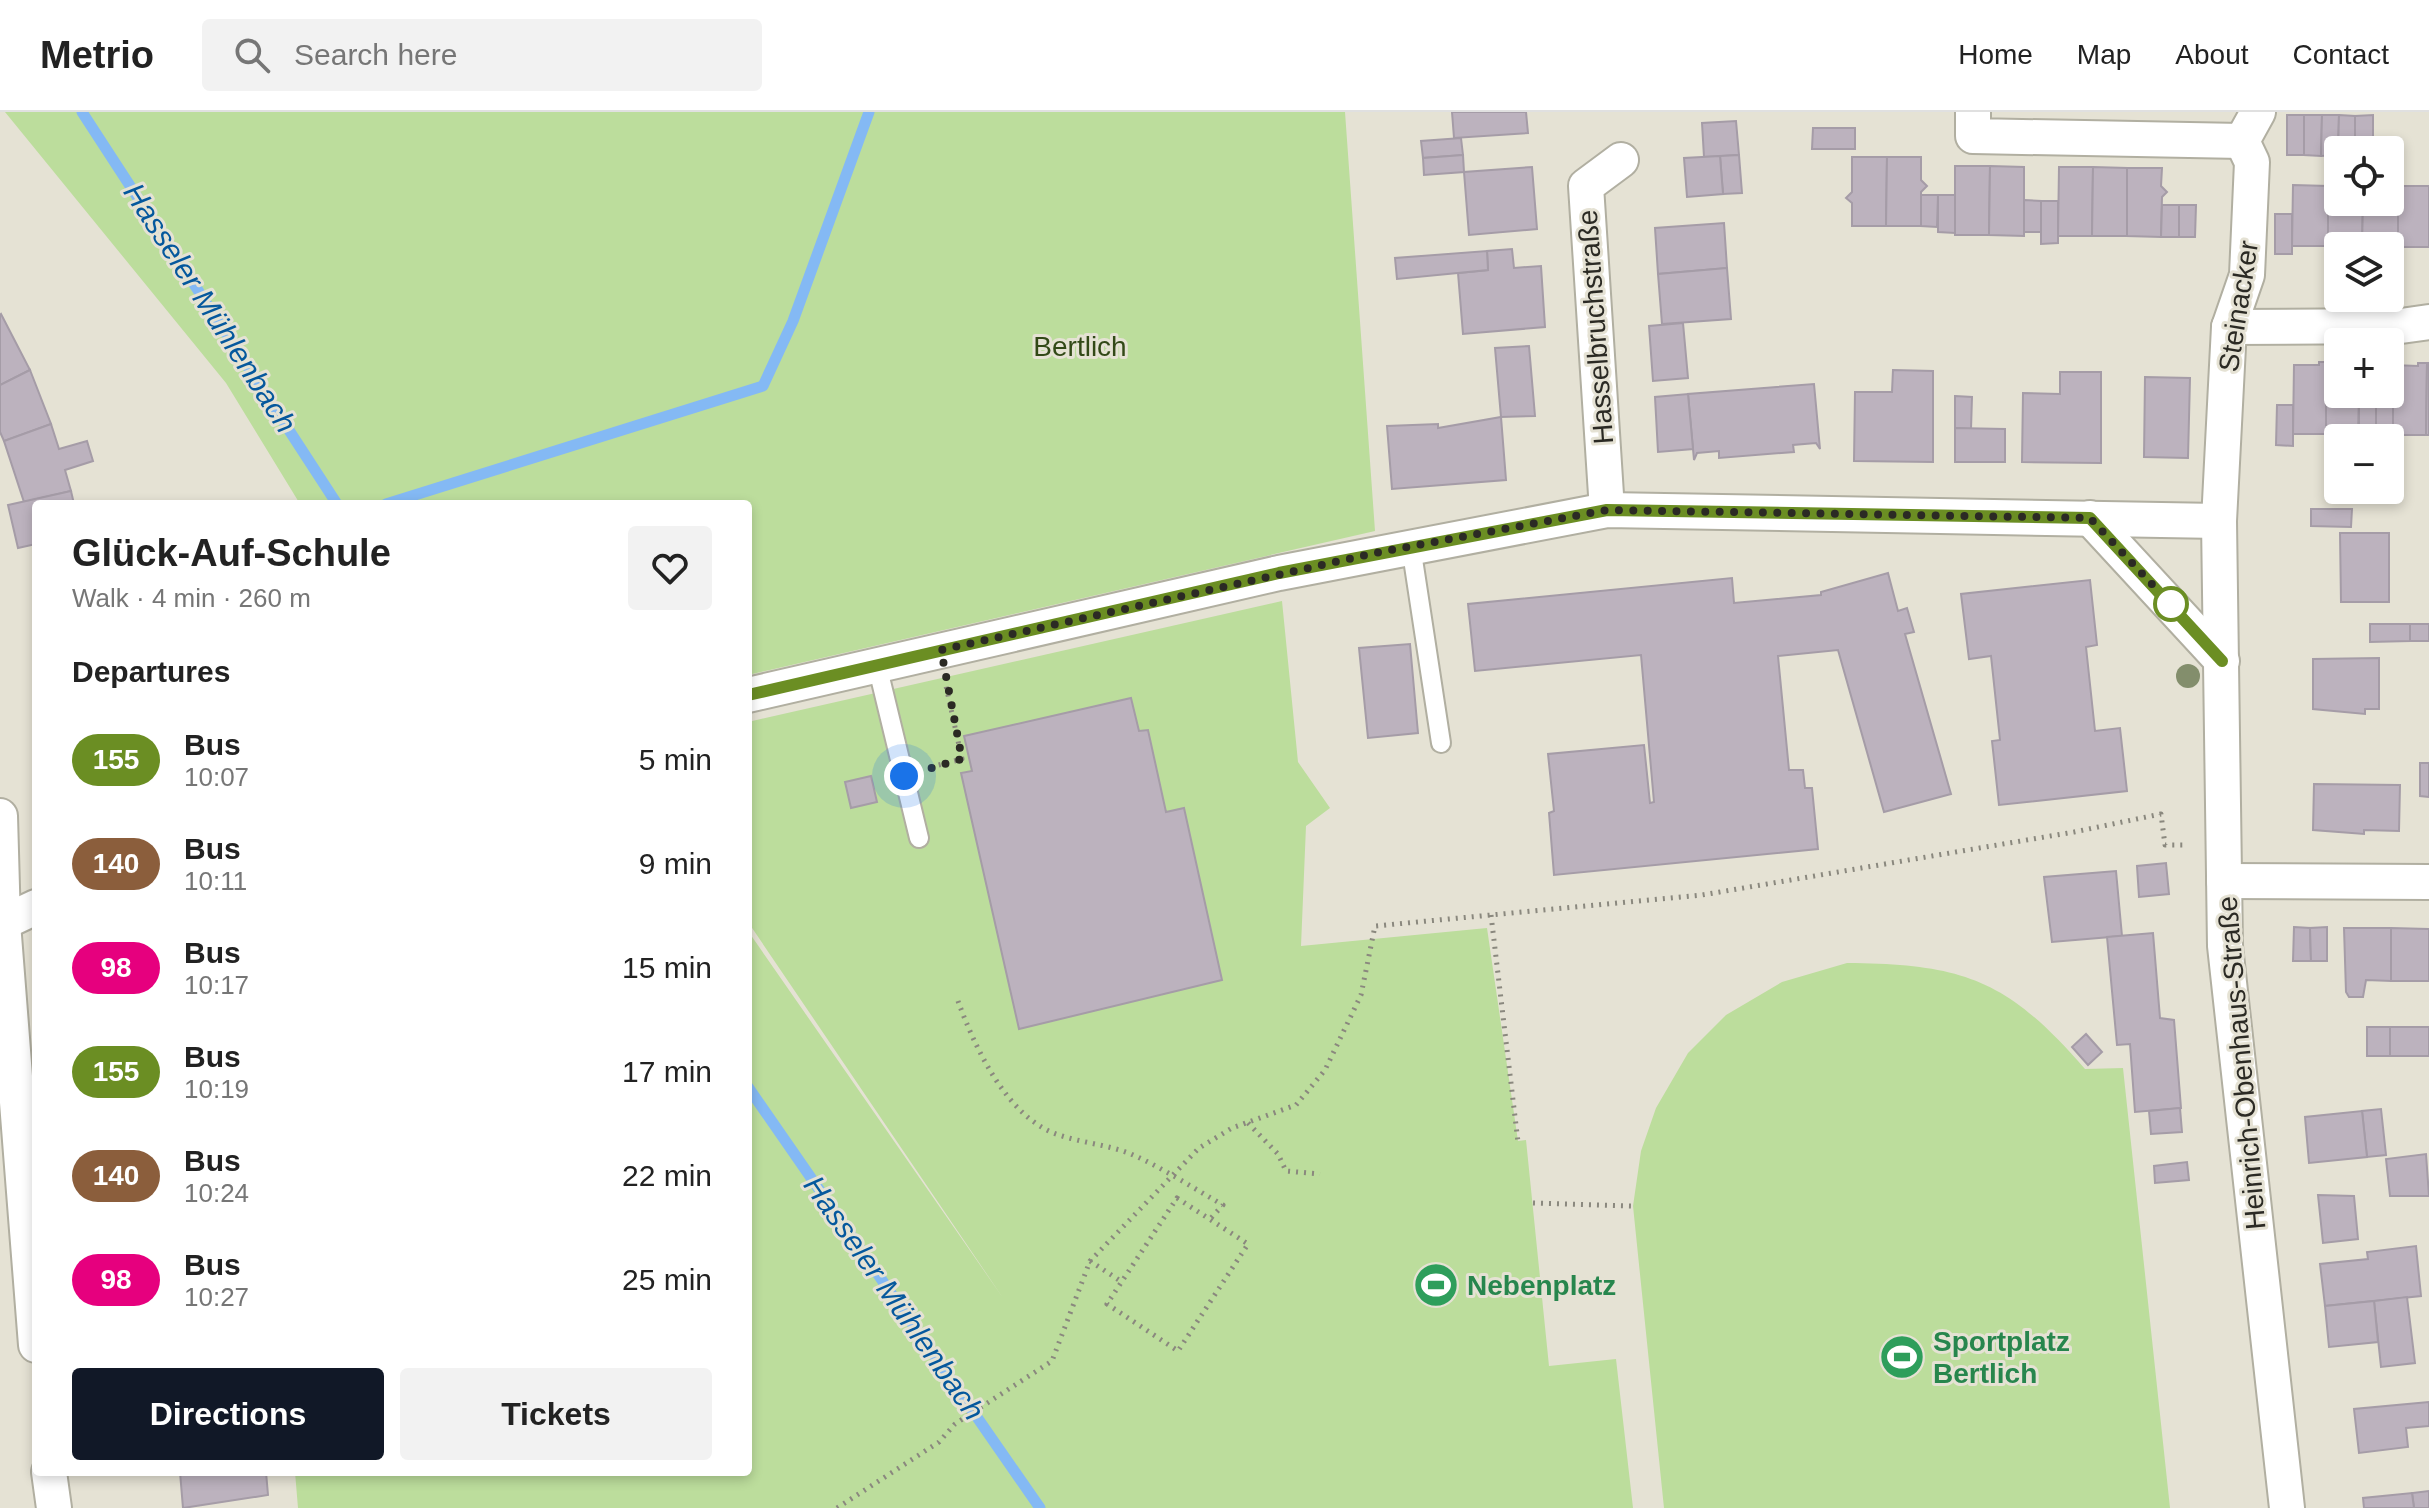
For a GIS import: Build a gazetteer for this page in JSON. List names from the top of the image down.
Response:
{
  "streets": {
    "street": ["Steinacker", "Hasselbruchstraße", "Heinrich-Obenhaus-Straße"]
  },
  "crossings": [
    ["Steinacker", "Heinrich-Obenhaus-Straße"]
  ],
  "water": ["Hasseler Mühlenbach"],
  "parks": ["Bertlich"],
  "places": {
    "sports": ["Nebenplatz", "Sportplatz Bertlich"]
  },
  "lines": ["bus line 155"],
  "page": {
    "header": "Metrio",
    "search": "Search here",
    "nav": [
      "Home",
      "Map",
      "About",
      "Contact"
    ],
    "map_buttons": ["+", "−"],
    "heading": [
      ["Glück-Auf-Schule", "Walk · 4 min · 260 m"],
      "Departures"
    ],
    "list": [
      {
        "mark": "155",
        "name": "Bus",
        "note": "10:07",
        "value": "5 min"
      },
      {
        "mark": "140",
        "name": "Bus",
        "note": "10:11",
        "value": "9 min"
      },
      {
        "mark": "98",
        "name": "Bus",
        "note": "10:17",
        "value": "15 min"
      },
      {
        "mark": "155",
        "name": "Bus",
        "note": "10:19",
        "value": "17 min"
      },
      {
        "mark": "140",
        "name": "Bus",
        "note": "10:24",
        "value": "22 min"
      },
      {
        "mark": "98",
        "name": "Bus",
        "note": "10:27",
        "value": "25 min"
      }
    ],
    "buttons": ["Directions", "Tickets"]
  }
}
